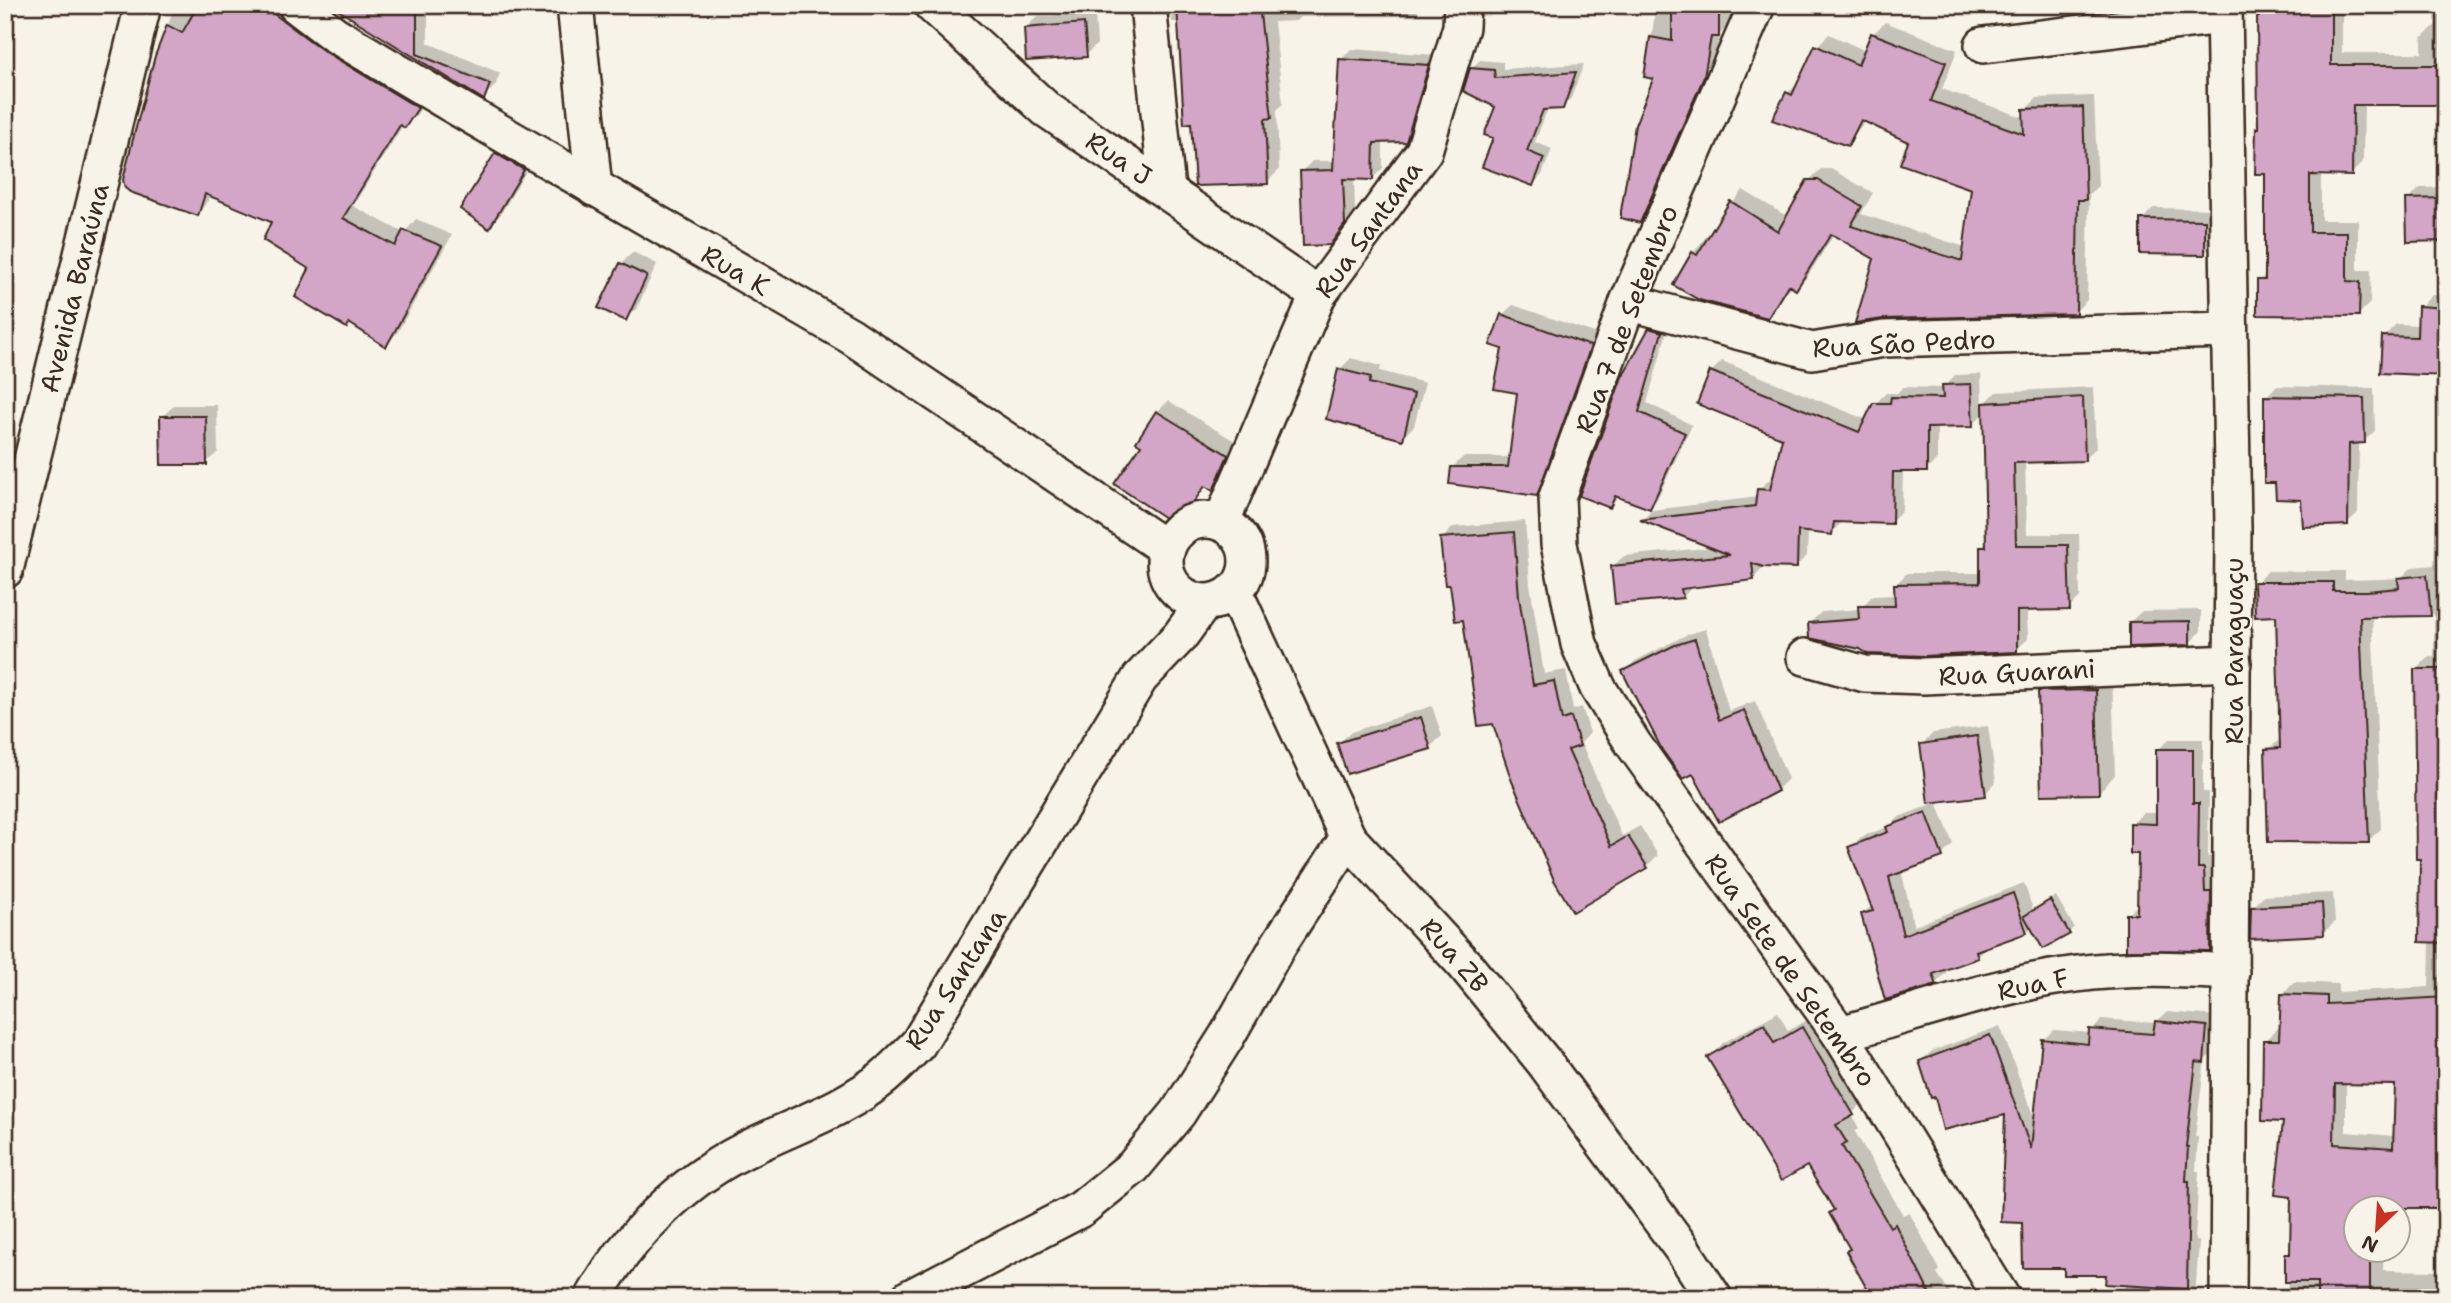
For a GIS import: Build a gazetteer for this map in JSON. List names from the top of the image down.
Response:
{
  "streets": {
    "street": [
      "Rua J",
      "Rua Santana",
      "Rua K",
      "Avenida Baraúna",
      "Rua 7 de Setembro",
      "Rua São Pedro",
      "Rua Paraguaçu",
      "Rua Guarani",
      "Rua ZB",
      "Rua Sete de Setembro",
      "Rua F"
    ]
  },
  "crossings": [
    ["Rua J", "Rua Santana"],
    ["Rua Santana", "Rua K"],
    ["Rua Santana", "Rua ZB"],
    ["Rua K", "Rua ZB"],
    ["Rua 7 de Setembro", "Rua São Pedro"],
    ["Rua 7 de Setembro", "Rua Sete de Setembro"],
    ["Rua São Pedro", "Rua Paraguaçu"],
    ["Rua Paraguaçu", "Rua Guarani"],
    ["Rua Paraguaçu", "Rua F"],
    ["Rua Sete de Setembro", "Rua F"]
  ],
  "north": "bottom left"
}
